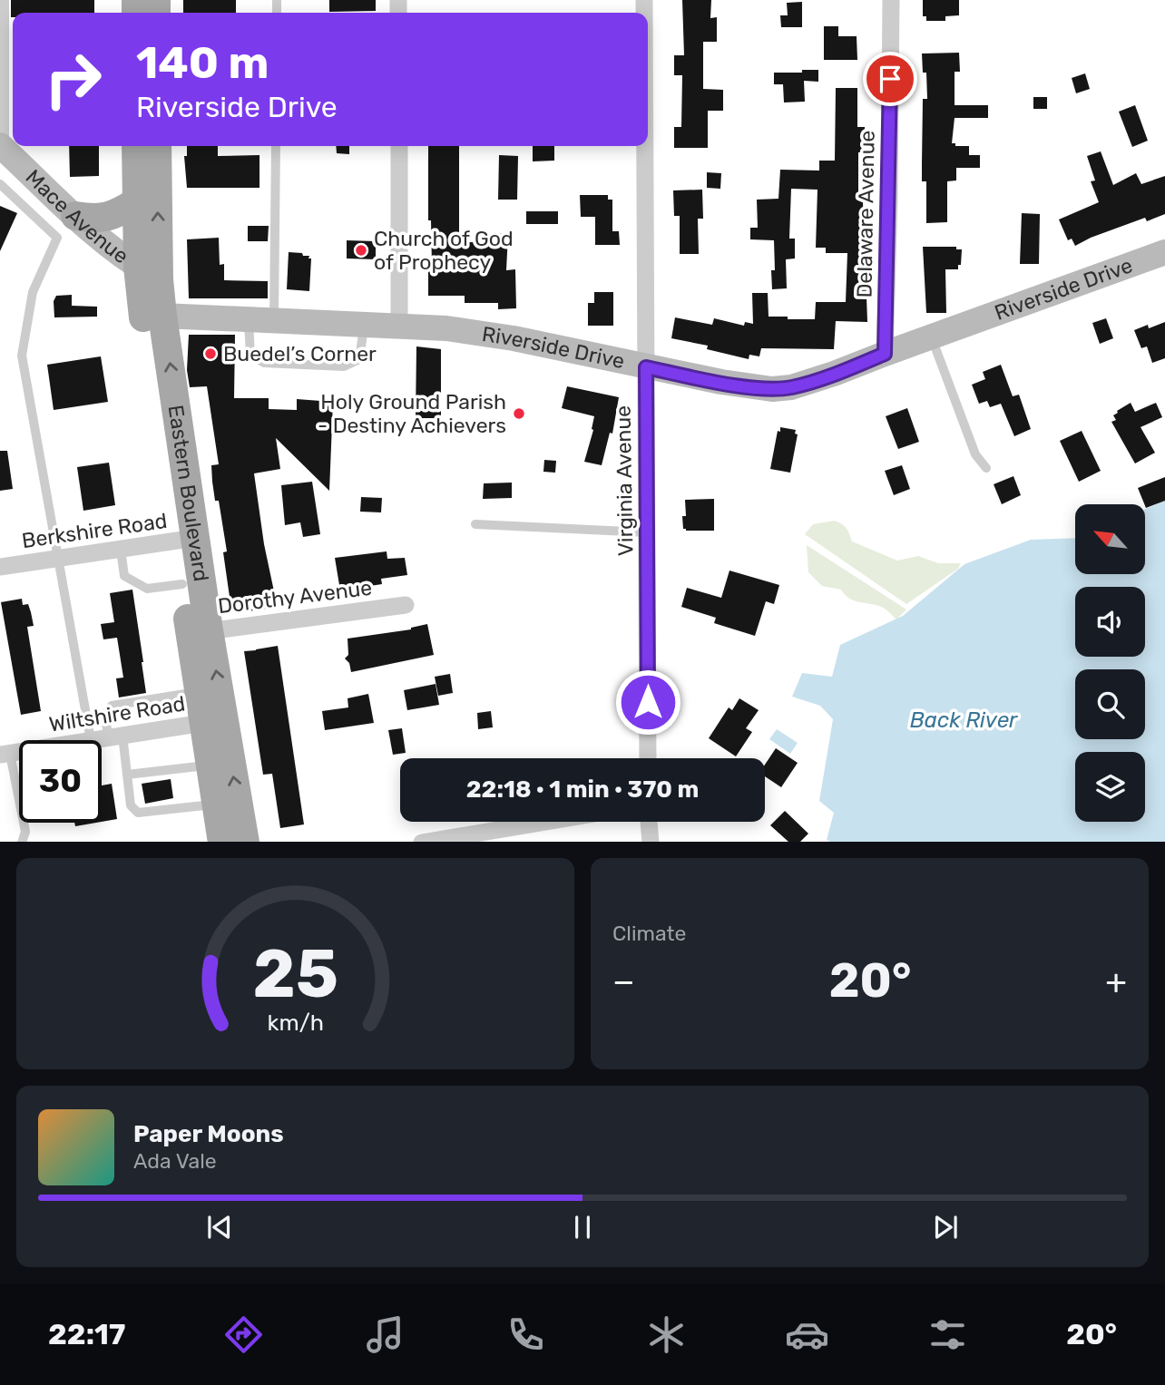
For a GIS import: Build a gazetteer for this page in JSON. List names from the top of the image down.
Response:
{
  "streets": {
    "main road": ["Eastern Boulevard"],
    "street": [
      "Delaware Avenue",
      "Mace Avenue",
      "Riverside Drive",
      "Virginia Avenue",
      "Berkshire Road",
      "Dorothy Avenue",
      "Wiltshire Road"
    ]
  },
  "crossings": [
    ["Delaware Avenue", "Riverside Drive"],
    ["Mace Avenue", "Eastern Boulevard"],
    ["Riverside Drive", "Virginia Avenue"],
    ["Riverside Drive", "Eastern Boulevard"],
    ["Eastern Boulevard", "Berkshire Road"],
    ["Eastern Boulevard", "Dorothy Avenue"],
    ["Eastern Boulevard", "Wiltshire Road"]
  ],
  "water": ["Back River"],
  "places": ["Church of God of Prophecy", "Buedel’s Corner", "Holy Ground Parish - Destiny Achievers"],
  "north": "top left",
  "page": {
    "turn": ["140 m", "Riverside Drive"],
    "limit": "30",
    "trip": "22:18 · 1 min · 370 m",
    "tile": "Climate",
    "heat": ["−", "20°", "+"],
    "song": ["Paper Moons", "Ada Vale"],
    "tabs": ["22:17", "20°"],
    "gauge": ["25", "km/h"]
  }
}
